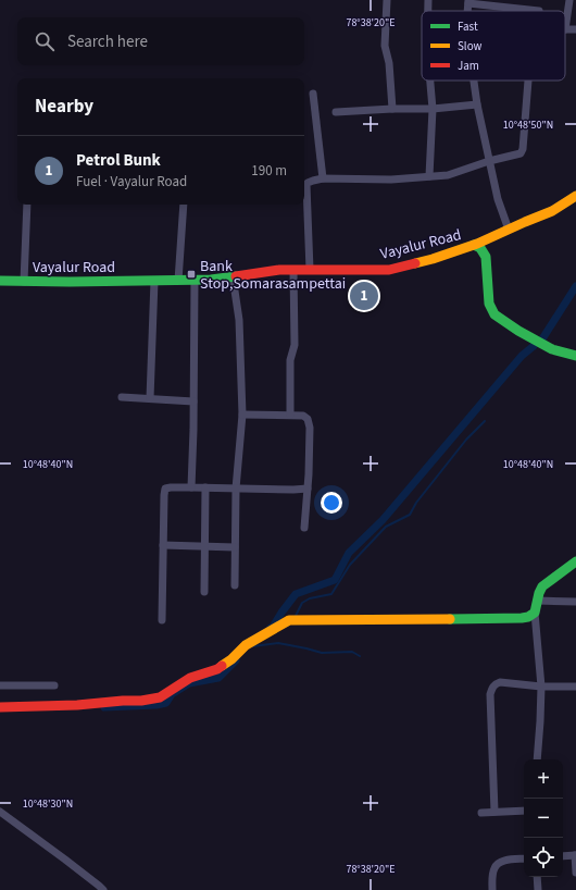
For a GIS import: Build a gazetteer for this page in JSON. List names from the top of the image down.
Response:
{
  "streets": {
    "street": ["Vayalur Road"]
  },
  "places": {
    "transit": ["Bank Stop,Somarasampettai"]
  },
  "legend": ["Fast", "Slow", "Jam"],
  "page": {
    "search": "Search here",
    "heading": "Nearby",
    "list": [
      {
        "mark": "1",
        "name": "Petrol Bunk",
        "note": "Fuel · Vayalur Road",
        "value": "190 m"
      }
    ],
    "pins": "1",
    "map_buttons": ["+", "−"]
  },
  "coordinates": [
    "78°38'20\"E",
    "10°48'50\"N",
    "10°48'40\"N",
    "10°48'30\"N"
  ]
}
